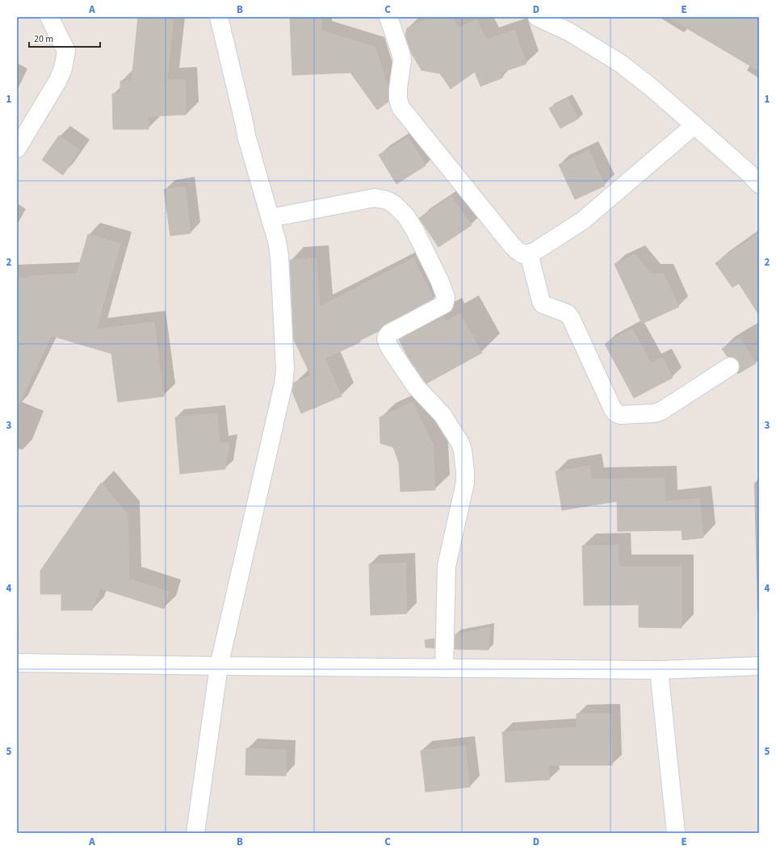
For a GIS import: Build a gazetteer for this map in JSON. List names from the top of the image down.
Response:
{
  "scale_bar": "20 m",
  "grid": {
    "columns": [
      "A",
      "B",
      "C",
      "D",
      "E"
    ],
    "rows": [
      "1",
      "2",
      "3",
      "4",
      "5"
    ]
  }
}
